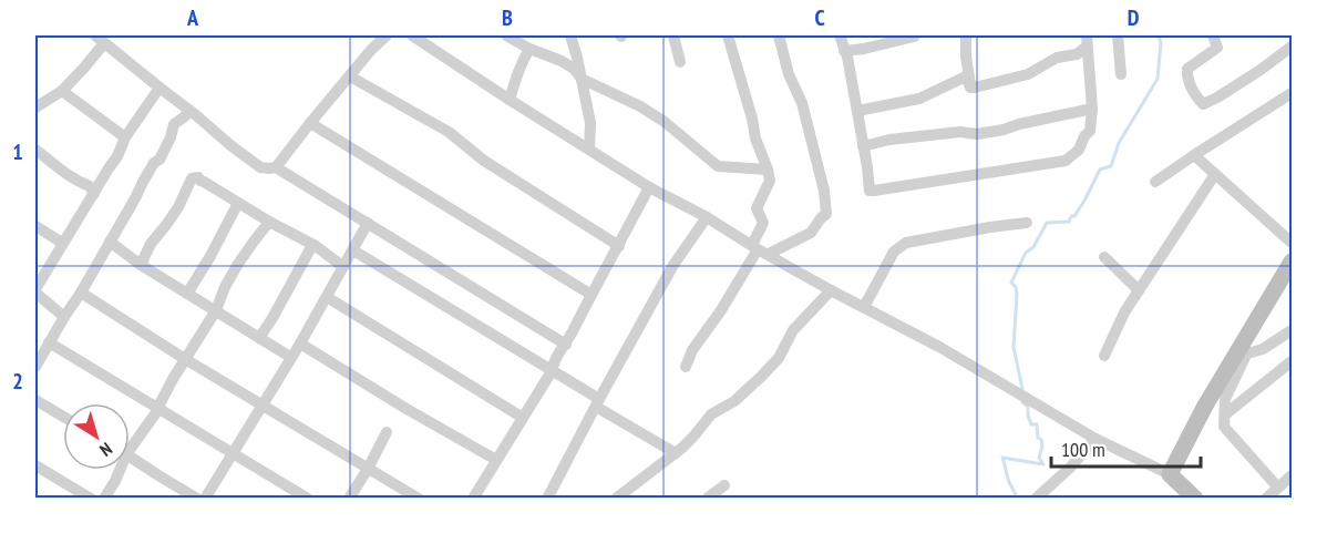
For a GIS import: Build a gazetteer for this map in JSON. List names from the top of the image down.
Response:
{
  "scale_bar": "100 m",
  "north": "bottom right",
  "grid": {
    "columns": [
      "A",
      "B",
      "C",
      "D"
    ],
    "rows": ["1", "2"]
  }
}
